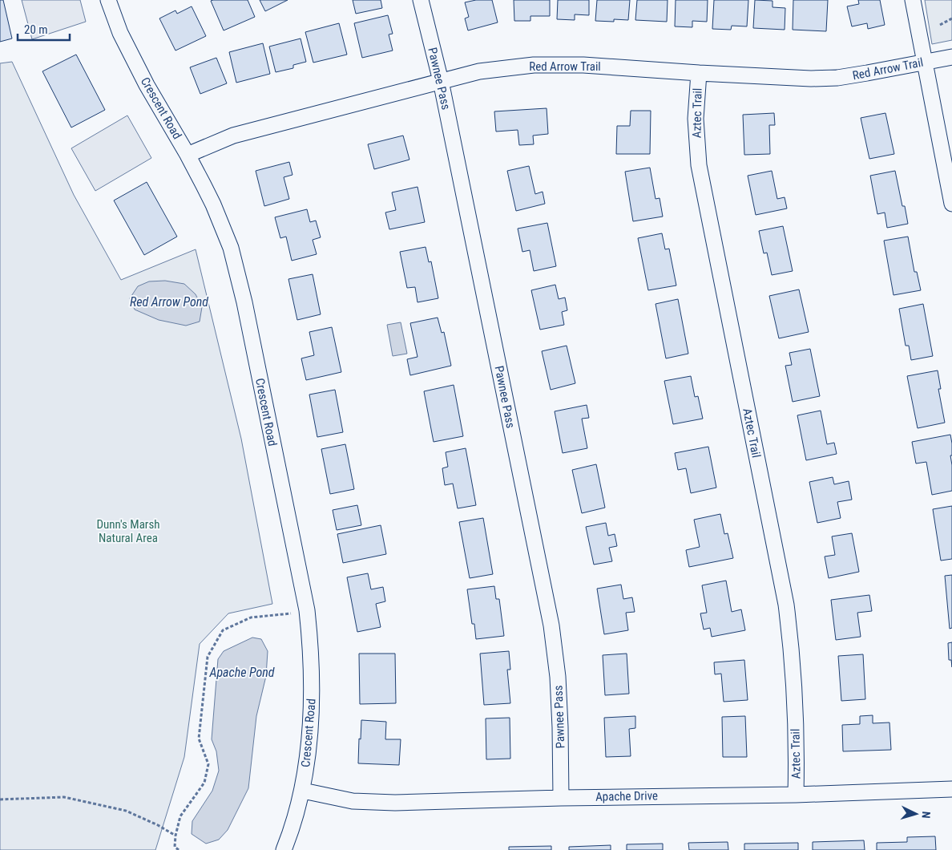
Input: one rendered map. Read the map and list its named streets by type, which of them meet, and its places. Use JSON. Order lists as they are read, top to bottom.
{
  "streets": {
    "street": [
      "Red Arrow Trail",
      "Pawnee Pass",
      "Crescent Road",
      "Aztec Trail",
      "Apache Drive"
    ]
  },
  "crossings": [
    ["Red Arrow Trail", "Pawnee Pass"],
    ["Red Arrow Trail", "Crescent Road"],
    ["Red Arrow Trail", "Aztec Trail"],
    ["Pawnee Pass", "Apache Drive"],
    ["Crescent Road", "Apache Drive"],
    ["Aztec Trail", "Apache Drive"]
  ],
  "water": ["Red Arrow Pond", "Apache Pond"],
  "parks": ["Dunn's Marsh Natural Area"],
  "scale_bar": "20 m",
  "north": "right"
}
